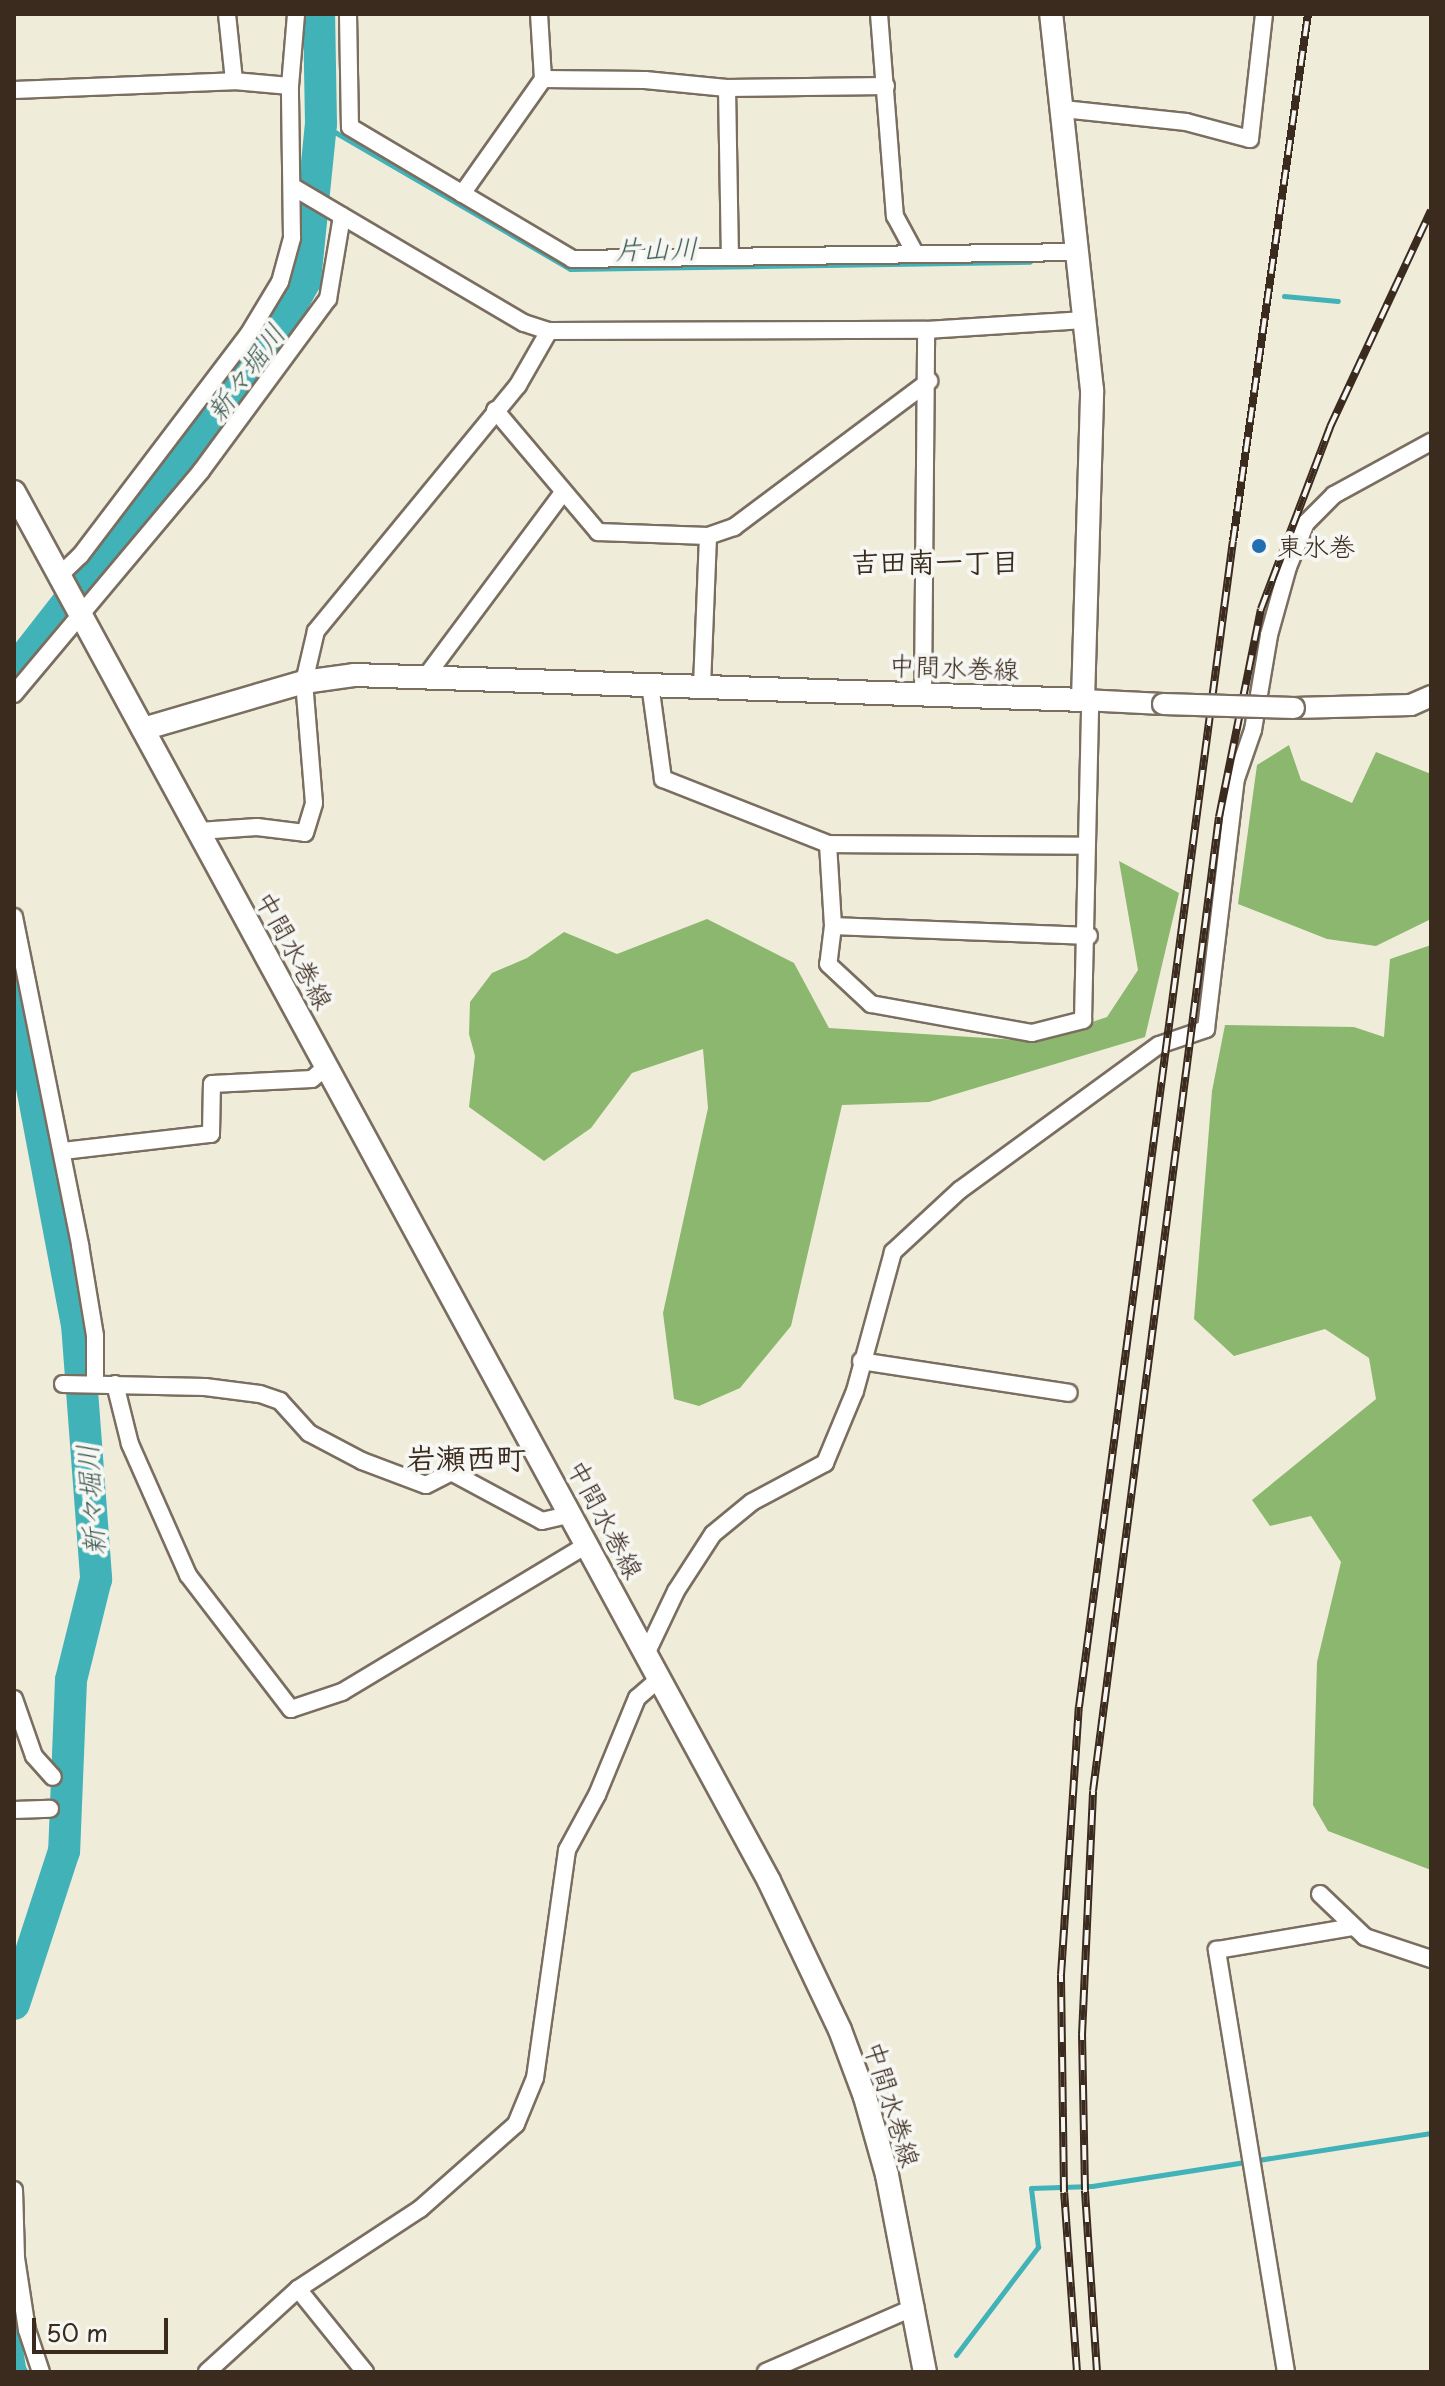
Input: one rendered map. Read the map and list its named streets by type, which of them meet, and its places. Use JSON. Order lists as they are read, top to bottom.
{
  "streets": {
    "main road": ["中間水巻線"]
  },
  "districts": ["吉田南一丁目", "岩瀬西町"],
  "water": ["片山川", "新々堀川"],
  "places": ["東水巻"],
  "scale_bar": "50 m"
}
